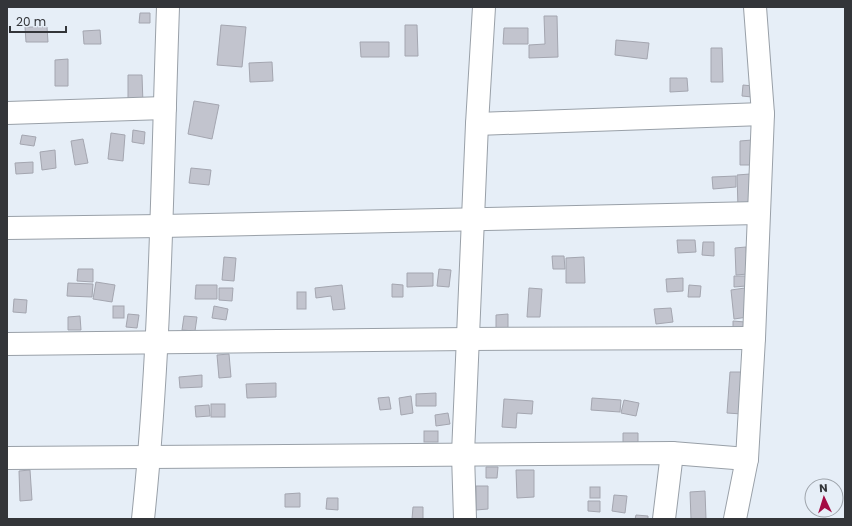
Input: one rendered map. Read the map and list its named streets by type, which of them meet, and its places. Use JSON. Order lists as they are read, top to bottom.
{
  "scale_bar": "20 m",
  "north": "top"
}
